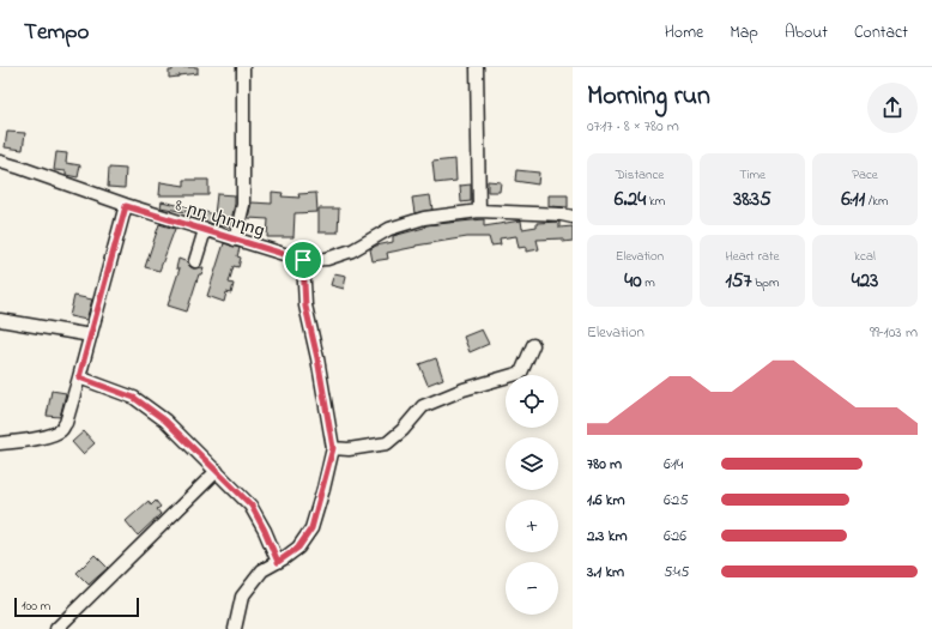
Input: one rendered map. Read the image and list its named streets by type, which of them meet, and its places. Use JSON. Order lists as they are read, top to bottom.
{
  "streets": {
    "street": ["8-րդ փողոց"]
  },
  "scale_bar": "100 m",
  "page": {
    "header": "Tempo",
    "nav": [
      "Home",
      "Map",
      "About",
      "Contact"
    ],
    "heading": ["Morning run", "07:17 · 8 × 780 m"],
    "stats": [
      ["Distance", "6.24 km"],
      ["Time", "38:35"],
      ["Pace", "6:11 /km"],
      ["Elevation", "40 m"],
      ["Heart rate", "157 bpm"],
      ["kcal", "423"]
    ],
    "chart": ["Elevation", "99–103 m"],
    "map_buttons": ["+", "−"],
    "list": [
      {
        "name": "780 m",
        "note": "6:14"
      },
      {
        "name": "1.6 km",
        "note": "6:25"
      },
      {
        "name": "2.3 km",
        "note": "6:26"
      },
      {
        "name": "3.1 km",
        "note": "5:45"
      }
    ],
    "scale": "100 m"
  }
}
